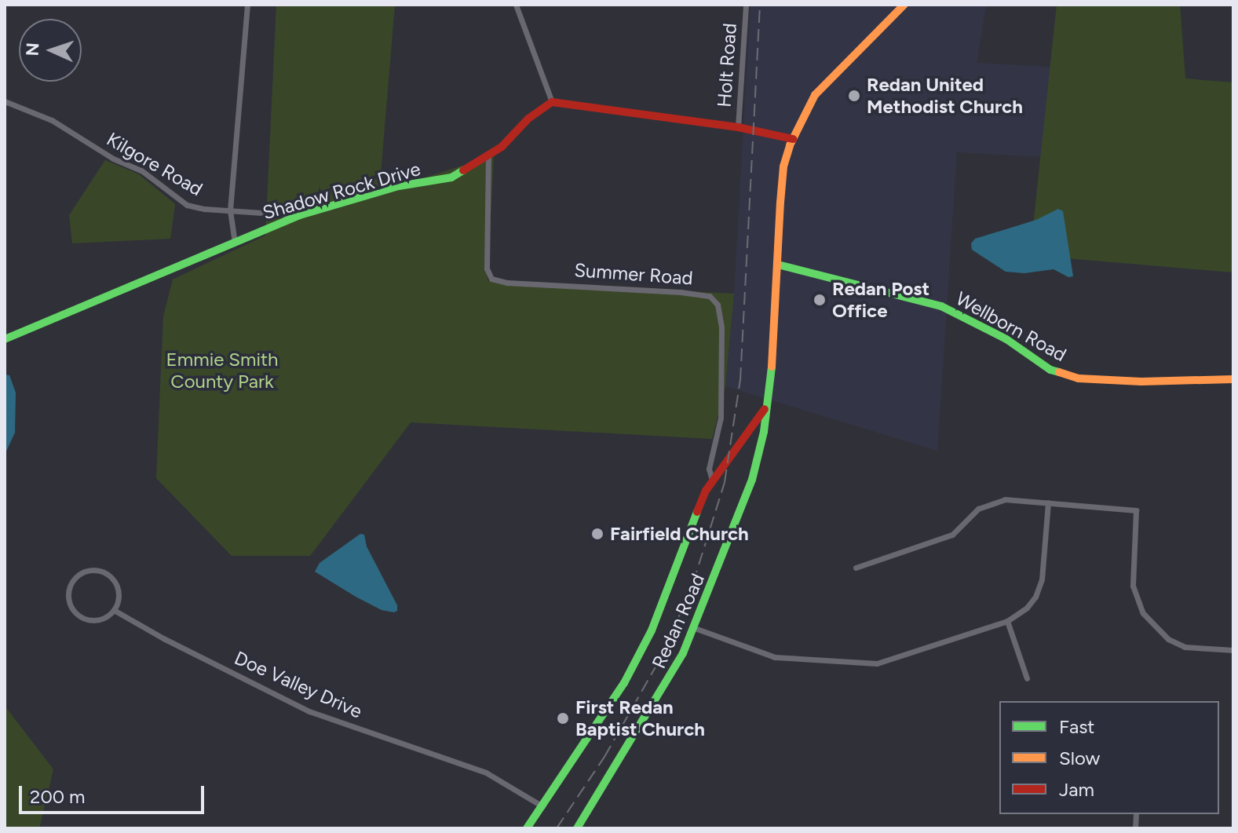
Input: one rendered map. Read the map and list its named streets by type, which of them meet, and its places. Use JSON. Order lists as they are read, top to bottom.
{
  "streets": {
    "main road": ["Shadow Rock Drive", "Wellborn Road", "Redan Road"],
    "street": [
      "Holt Road",
      "Kilgore Road",
      "Summer Road",
      "Doe Valley Drive"
    ]
  },
  "crossings": [
    ["Kilgore Road", "Shadow Rock Drive"],
    ["Shadow Rock Drive", "Summer Road"],
    ["Wellborn Road", "Redan Road"]
  ],
  "parks": ["Emmie Smith County Park"],
  "places": [
    "Redan United Methodist Church",
    "Redan Post Office",
    "Fairfield Church",
    "First Redan Baptist Church"
  ],
  "legend": ["Fast", "Slow", "Jam"],
  "scale_bar": "200 m",
  "north": "left"
}
